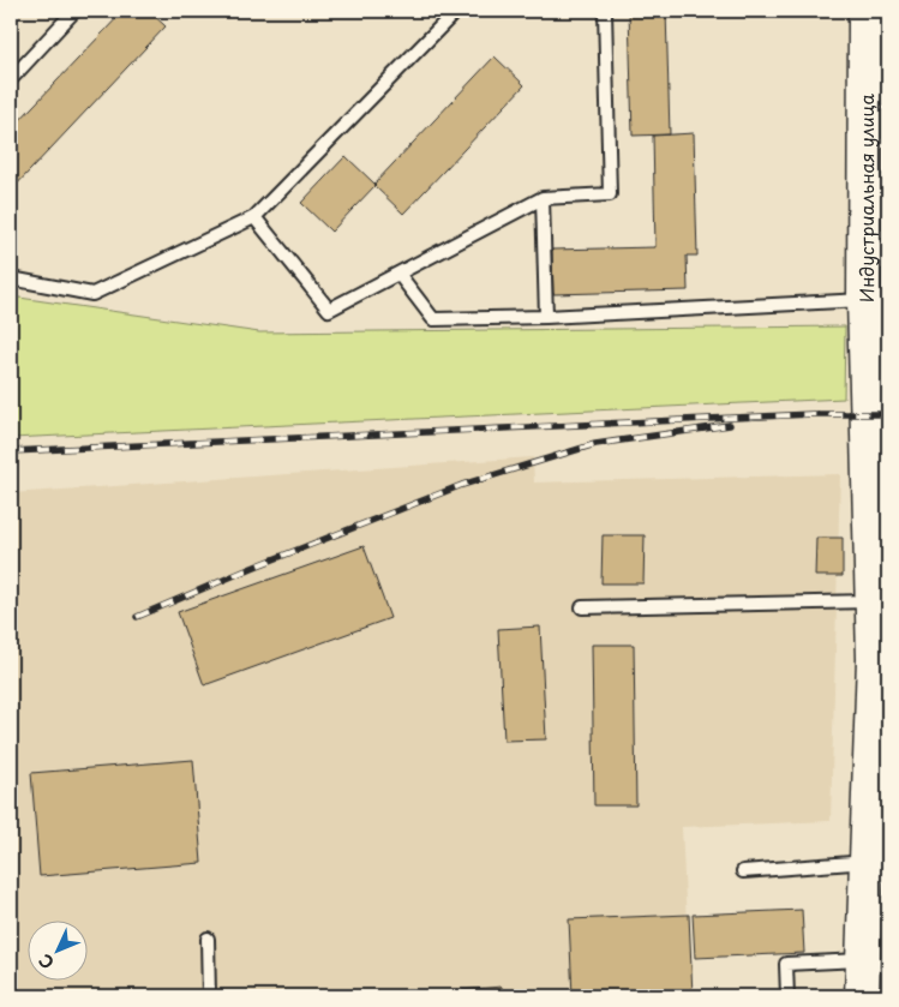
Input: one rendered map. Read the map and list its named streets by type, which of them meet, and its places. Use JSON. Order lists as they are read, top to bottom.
{
  "streets": {
    "main road": ["Индустриальная улица"]
  },
  "north": "bottom left"
}
